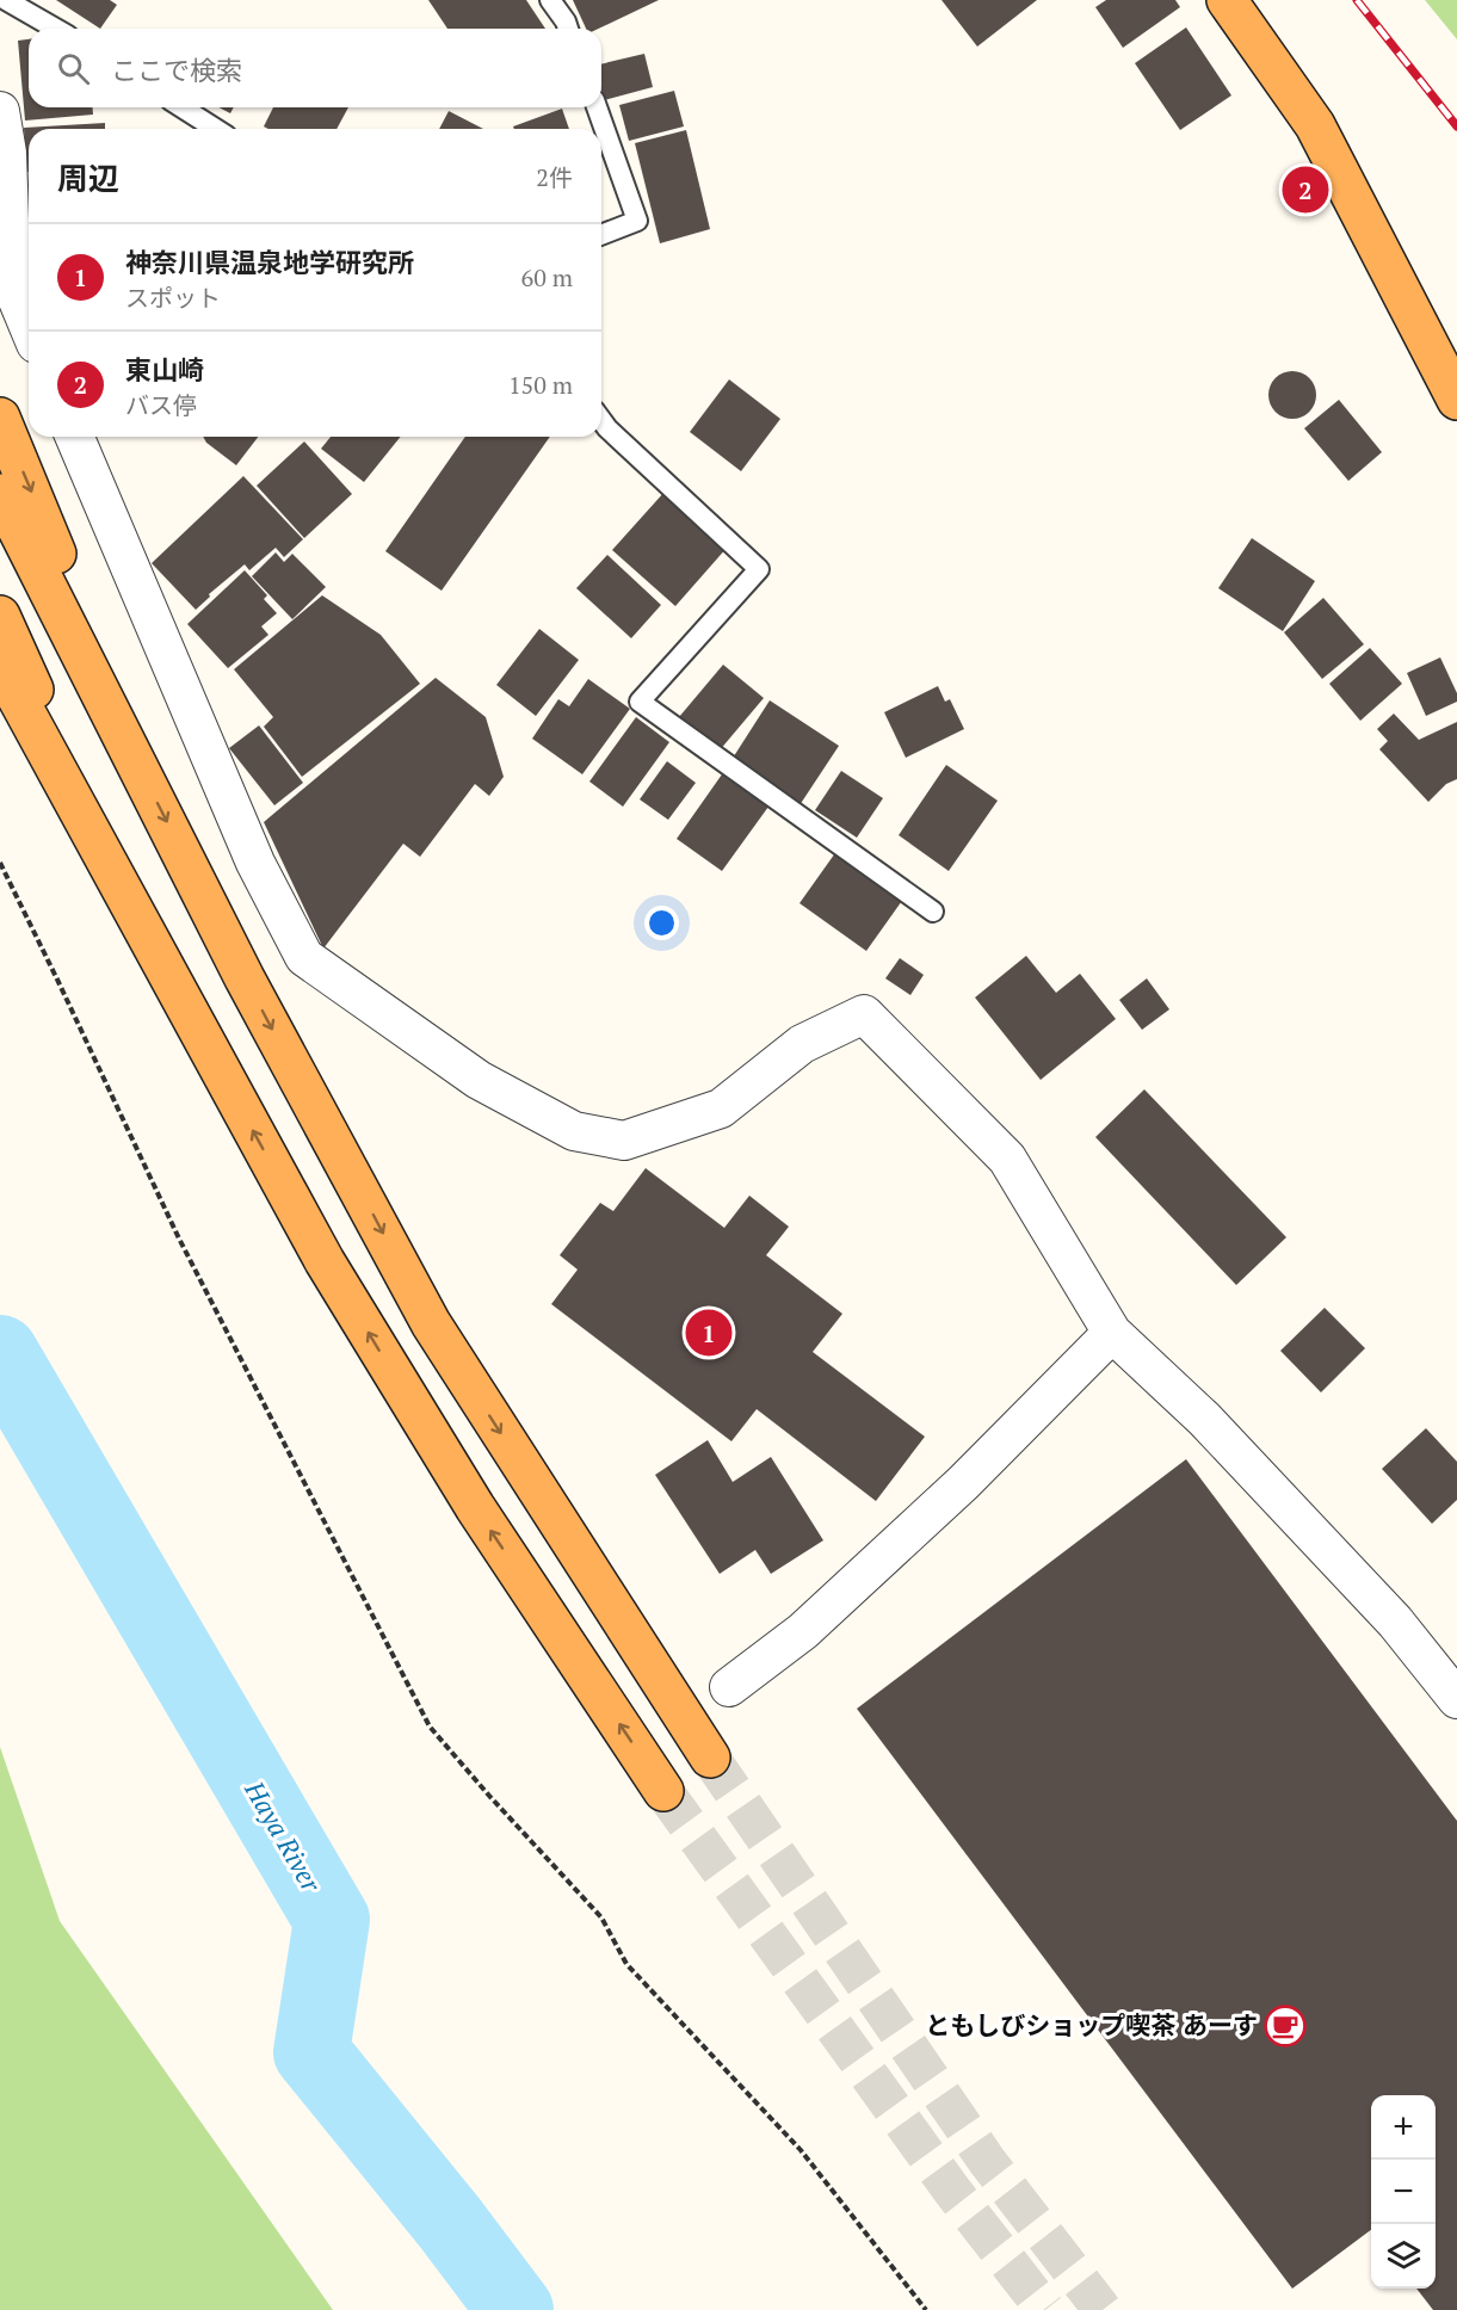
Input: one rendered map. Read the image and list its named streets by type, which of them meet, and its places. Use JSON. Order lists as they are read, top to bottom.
{
  "water": ["Haya River"],
  "places": {
    "cafe": ["ともしびショップ喫茶 あーす"]
  },
  "page": {
    "search": "ここで検索",
    "heading": ["周辺", "2件"],
    "pins": ["2", "1"],
    "list": [
      {
        "mark": "1",
        "name": "神奈川県温泉地学研究所",
        "note": "スポット",
        "value": "60 m"
      },
      {
        "mark": "2",
        "name": "東山崎",
        "note": "バス停",
        "value": "150 m"
      }
    ],
    "map_buttons": ["+", "−"]
  }
}
